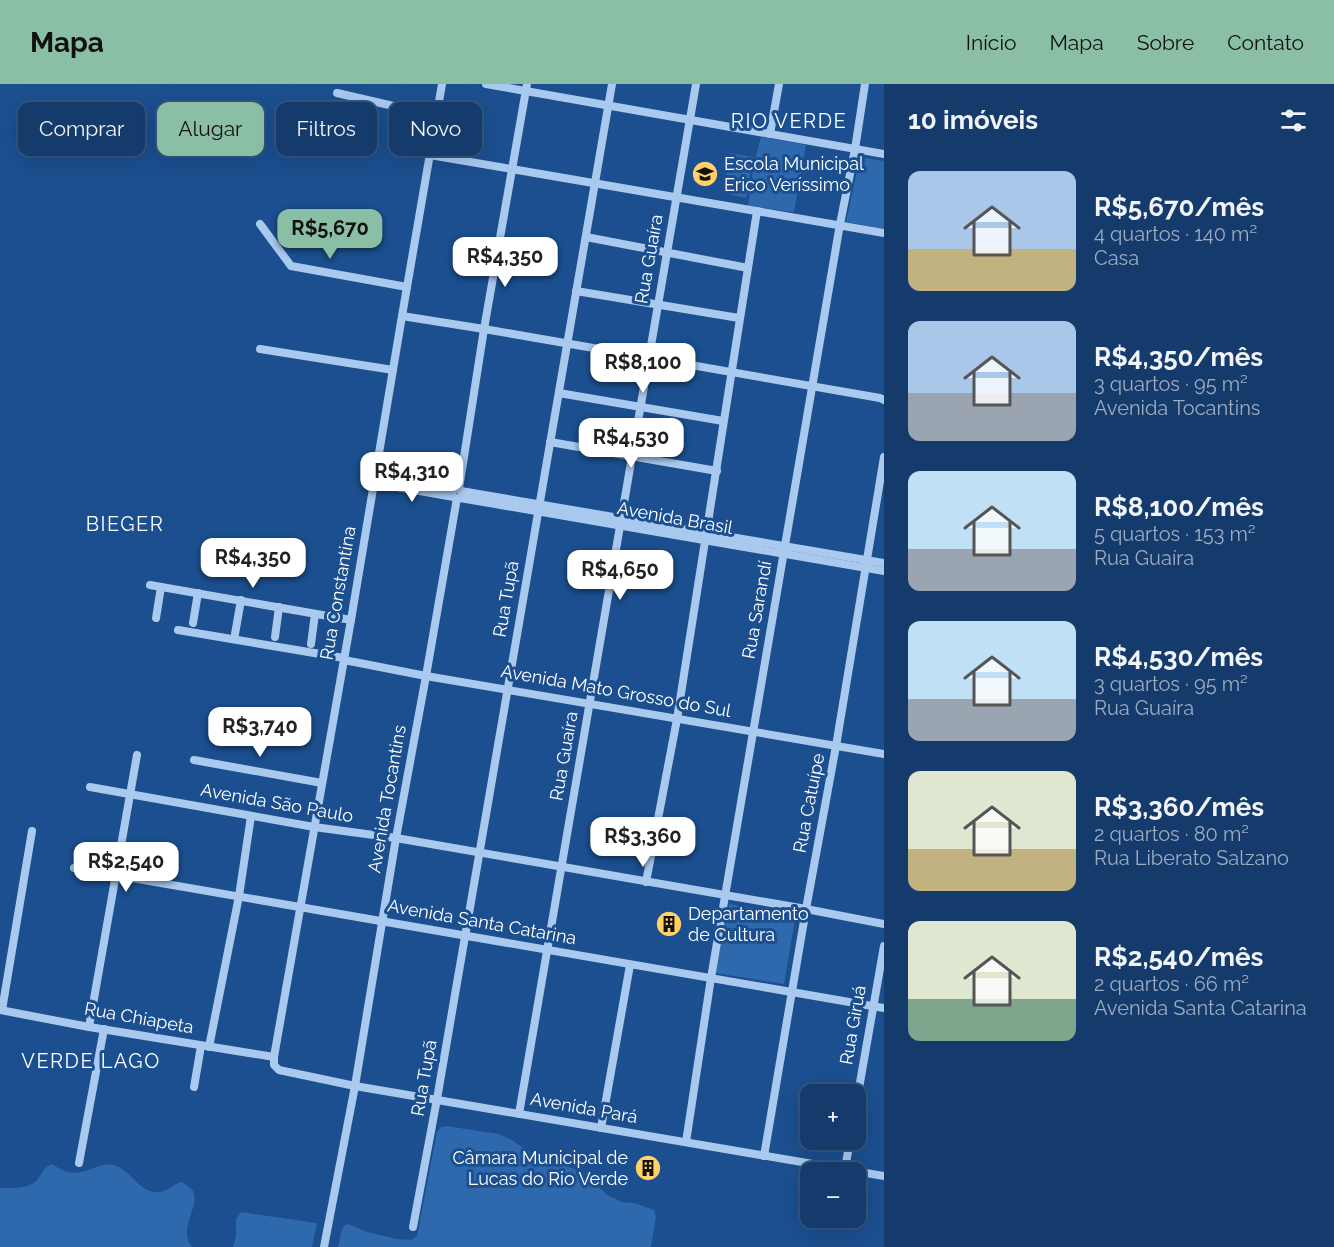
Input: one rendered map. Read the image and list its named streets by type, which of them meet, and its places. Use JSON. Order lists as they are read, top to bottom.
{
  "streets": {
    "street": [
      "Rua Guaíra",
      "Avenida Brasil",
      "Rua Constantina",
      "Rua Tupã",
      "Rua Sarandí",
      "Avenida Mato Grosso do Sul",
      "Avenida Tocantins",
      "Avenida São Paulo",
      "Rua Catuípe",
      "Avenida Santa Catarina",
      "Rua Chiapeta",
      "Rua Giruá",
      "Avenida Pará"
    ]
  },
  "crossings": [
    ["Rua Guaíra", "Avenida Brasil"],
    ["Rua Guaíra", "Avenida Mato Grosso do Sul"],
    ["Rua Guaíra", "Avenida São Paulo"],
    ["Rua Guaíra", "Avenida Santa Catarina"],
    ["Rua Guaíra", "Avenida Pará"],
    ["Avenida Brasil", "Rua Constantina"],
    ["Avenida Brasil", "Rua Tupã"],
    ["Avenida Brasil", "Rua Sarandí"],
    ["Avenida Brasil", "Avenida Tocantins"],
    ["Avenida Brasil", "Rua Catuípe"],
    ["Rua Constantina", "Avenida Mato Grosso do Sul"],
    ["Rua Constantina", "Avenida São Paulo"],
    ["Rua Constantina", "Avenida Santa Catarina"],
    ["Rua Constantina", "Rua Chiapeta"],
    ["Rua Constantina", "Avenida Pará"],
    ["Rua Tupã", "Avenida Mato Grosso do Sul"],
    ["Rua Tupã", "Avenida São Paulo"],
    ["Rua Tupã", "Avenida Santa Catarina"],
    ["Rua Tupã", "Avenida Pará"],
    ["Rua Sarandí", "Avenida Mato Grosso do Sul"],
    ["Rua Sarandí", "Avenida São Paulo"],
    ["Rua Sarandí", "Avenida Santa Catarina"],
    ["Rua Sarandí", "Avenida Pará"],
    ["Avenida Mato Grosso do Sul", "Avenida Tocantins"],
    ["Avenida Mato Grosso do Sul", "Rua Catuípe"],
    ["Avenida Tocantins", "Avenida São Paulo"],
    ["Avenida Tocantins", "Avenida Santa Catarina"],
    ["Avenida Tocantins", "Avenida Pará"],
    ["Avenida São Paulo", "Rua Catuípe"],
    ["Rua Catuípe", "Avenida Santa Catarina"],
    ["Rua Catuípe", "Avenida Pará"],
    ["Avenida Santa Catarina", "Rua Giruá"],
    ["Rua Chiapeta", "Avenida Pará"]
  ],
  "districts": ["RIO VERDE", "BIEGER", "VERDE LAGO"],
  "places": {
    "school or university": ["Escola Municipal Erico Veríssimo"],
    "building": ["Departamento de Cultura", "Câmara Municipal de Lucas do Rio Verde"]
  },
  "page": {
    "header": "Mapa",
    "nav": [
      "Início",
      "Mapa",
      "Sobre",
      "Contato"
    ],
    "heading": "10 imóveis",
    "chip": [
      "Comprar",
      "Alugar",
      "Filtros",
      "Novo"
    ],
    "list": [
      {
        "name": "R$5,670/mês",
        "note": "4 quartos · 140 m² · Casa"
      },
      {
        "name": "R$4,350/mês",
        "note": "3 quartos · 95 m² · Avenida Tocantins"
      },
      {
        "name": "R$8,100/mês",
        "note": "5 quartos · 153 m² · Rua Guaíra"
      },
      {
        "name": "R$4,530/mês",
        "note": "3 quartos · 95 m² · Rua Guaíra"
      },
      {
        "name": "R$3,360/mês",
        "note": "2 quartos · 80 m² · Rua Liberato Salzano"
      },
      {
        "name": "R$2,540/mês",
        "note": "2 quartos · 66 m² · Avenida Santa Catarina"
      }
    ],
    "price": [
      "R$5,670",
      "R$4,350",
      "R$8,100",
      "R$4,530",
      "R$4,310",
      "R$4,350",
      "R$4,650",
      "R$3,740",
      "R$3,360",
      "R$2,540"
    ],
    "map_buttons": ["+", "−"]
  }
}
